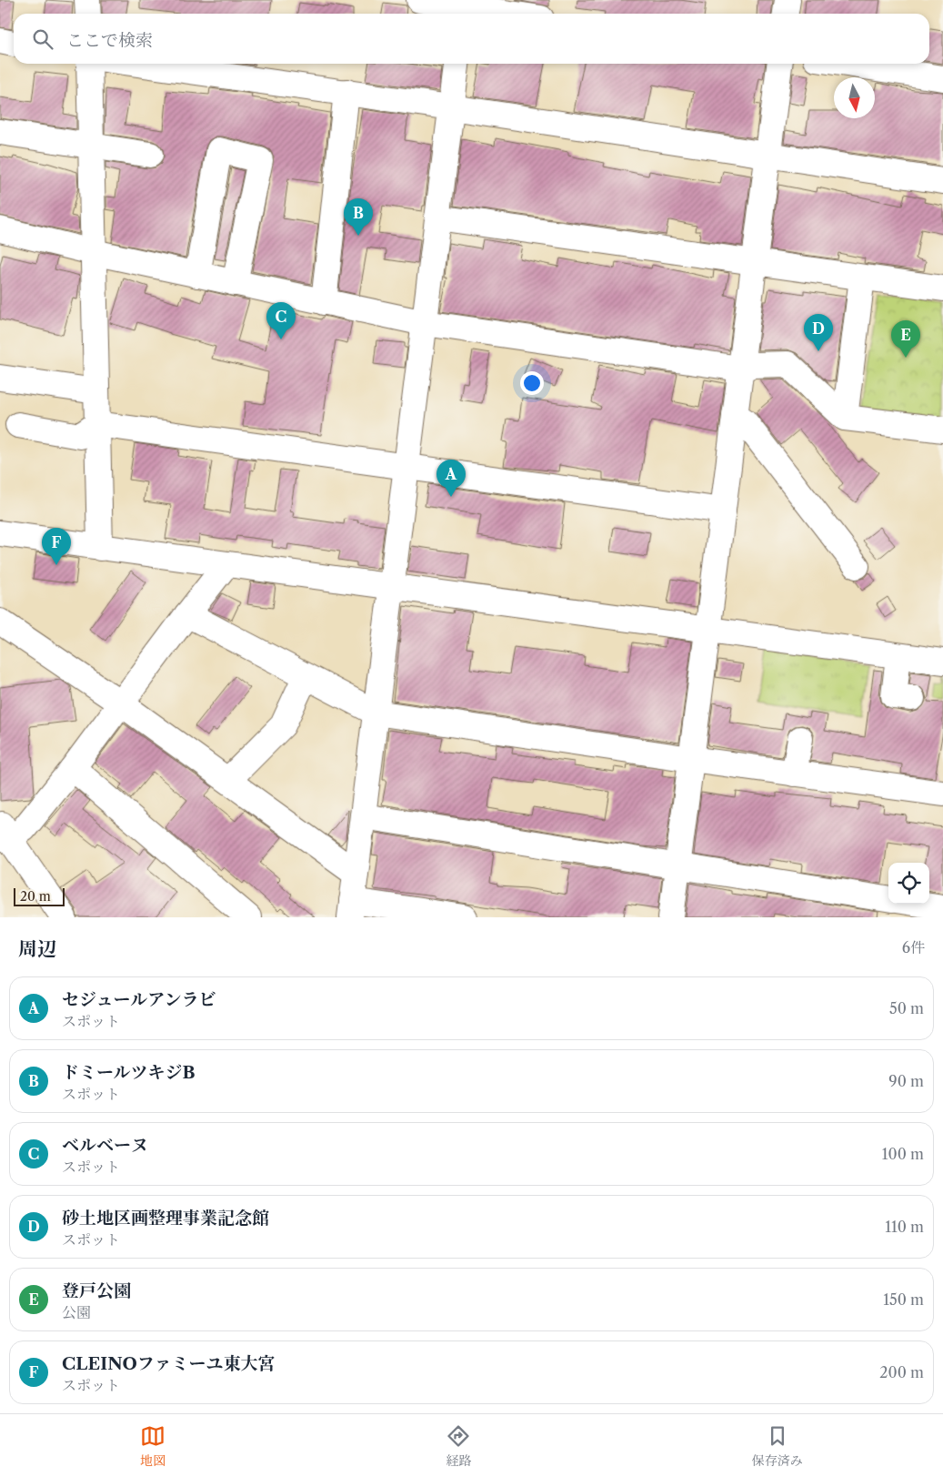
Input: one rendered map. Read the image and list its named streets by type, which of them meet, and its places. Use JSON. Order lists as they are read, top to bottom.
{
  "scale_bar": "20 m",
  "north": "bottom",
  "page": {
    "search": "ここで検索",
    "pins": [
      "B",
      "C",
      "D",
      "E",
      "A",
      "F"
    ],
    "scale": "20 m",
    "heading": ["周辺", "6件"],
    "list": [
      {
        "mark": "A",
        "name": "セジュールアンラビ",
        "note": "スポット",
        "value": "50 m"
      },
      {
        "mark": "B",
        "name": "ドミールツキジB",
        "note": "スポット",
        "value": "90 m"
      },
      {
        "mark": "C",
        "name": "ベルベーヌ",
        "note": "スポット",
        "value": "100 m"
      },
      {
        "mark": "D",
        "name": "砂土地区画整理事業記念館",
        "note": "スポット",
        "value": "110 m"
      },
      {
        "mark": "E",
        "name": "登戸公園",
        "note": "公園",
        "value": "150 m"
      },
      {
        "mark": "F",
        "name": "CLEINOファミーユ東大宮",
        "note": "スポット",
        "value": "200 m"
      }
    ],
    "nav": ["地図", "経路", "保存済み"]
  }
}
